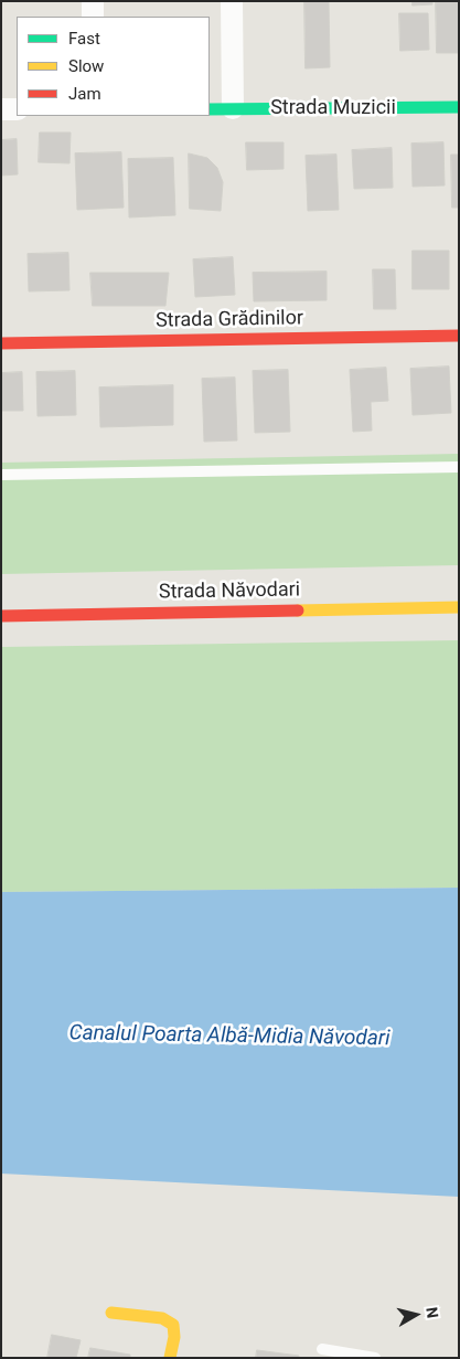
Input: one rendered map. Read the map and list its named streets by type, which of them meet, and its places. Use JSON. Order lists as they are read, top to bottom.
{
  "streets": {
    "street": ["Strada Muzicii", "Strada Grădinilor", "Strada Năvodari"]
  },
  "water": ["Canalul Poarta Albă-Midia Năvodari"],
  "legend": ["Fast", "Slow", "Jam"],
  "north": "right"
}
